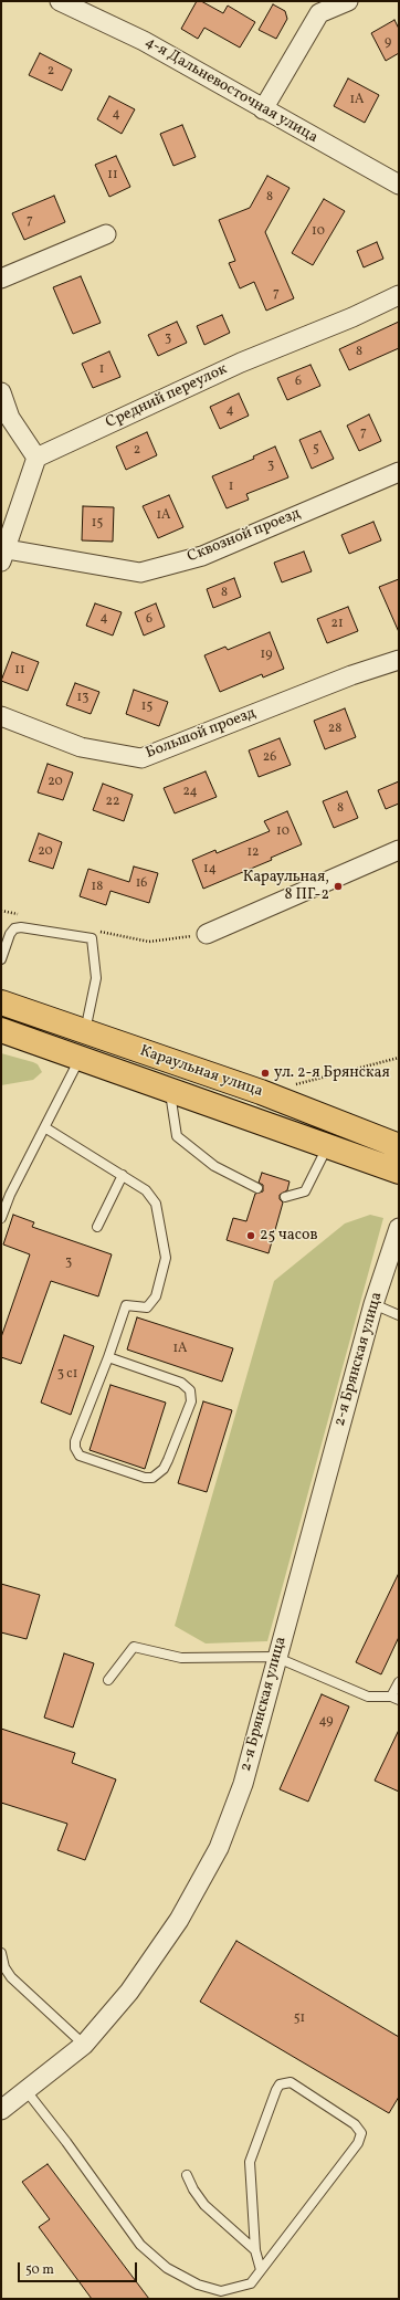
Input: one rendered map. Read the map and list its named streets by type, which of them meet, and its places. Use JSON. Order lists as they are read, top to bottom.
{
  "streets": {
    "main road": ["Караульная улица"],
    "street": [
      "4-я Дальневосточная улица",
      "Средний переулок",
      "Сквозной проезд",
      "Большой проезд",
      "2-я Брянская улица"
    ]
  },
  "places": ["Караульная, 8 ПГ-2", "ул. 2-я Брянская", "25 часов"],
  "house_numbers": [
    "9",
    "2",
    "1А",
    "4",
    "11",
    "8",
    "7",
    "10",
    "7",
    "3",
    "8",
    "1",
    "6",
    "4",
    "7",
    "5",
    "2",
    "3",
    "1",
    "1А",
    "15",
    "8",
    "4",
    "6",
    "21",
    "19",
    "11",
    "13",
    "15",
    "28",
    "26",
    "20",
    "24",
    "22",
    "8",
    "10",
    "20",
    "12",
    "14",
    "16",
    "18",
    "3",
    "1А",
    "3 с1",
    "49",
    "51"
  ],
  "scale_bar": "50 m"
}
